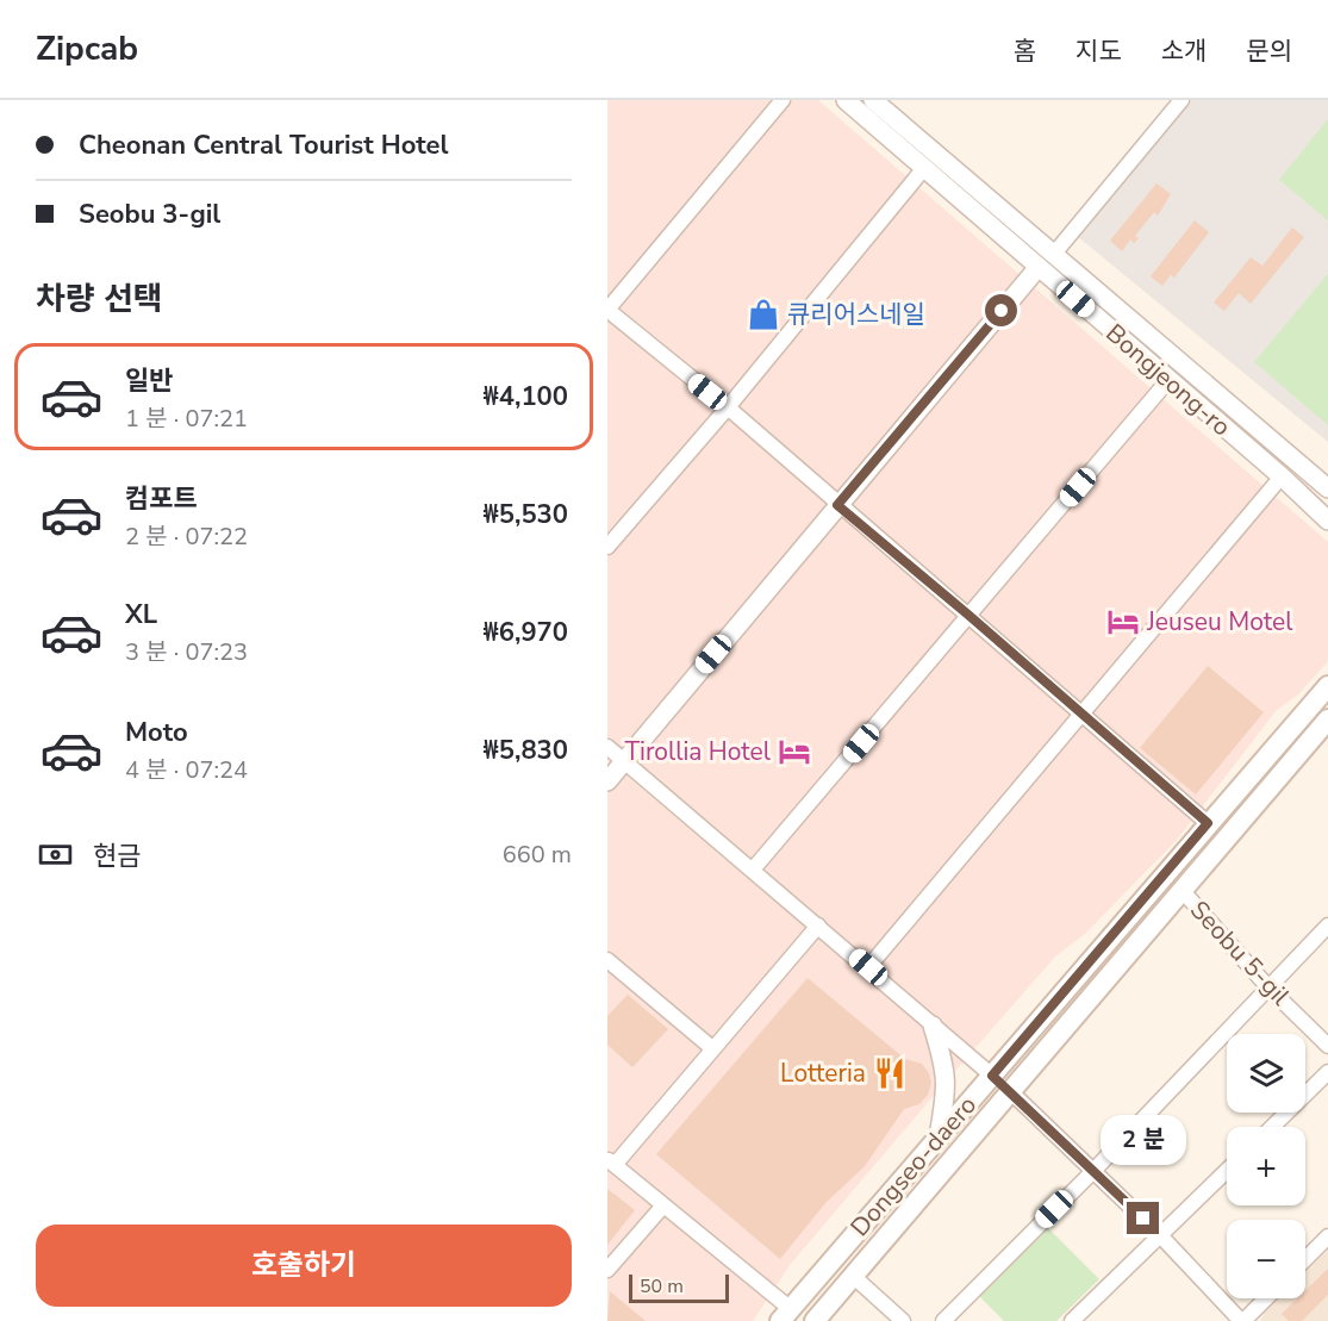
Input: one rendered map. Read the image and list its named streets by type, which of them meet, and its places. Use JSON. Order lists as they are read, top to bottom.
{
  "streets": {
    "main road": ["Dongseo-daero"],
    "street": ["Bongjeong-ro", "Seobu 5-gil"]
  },
  "crossings": [
    ["Seobu 5-gil", "Dongseo-daero"]
  ],
  "places": {
    "shop": ["큐리어스네일"],
    "hotel": ["Jeuseu Motel", "Tirollia Hotel"],
    "restaurant": ["Lotteria"]
  },
  "scale_bar": "50 m",
  "page": {
    "header": "Zipcab",
    "nav": [
      "홈",
      "지도",
      "소개",
      "문의"
    ],
    "banner": ["Cheonan Central Tourist Hotel", "Seobu 3-gil"],
    "heading": "차량 선택",
    "list": [
      {
        "name": "일반",
        "note": "1 분 · 07:21",
        "value": "₩4,100"
      },
      {
        "name": "컴포트",
        "note": "2 분 · 07:22",
        "value": "₩5,530"
      },
      {
        "name": "XL",
        "note": "3 분 · 07:23",
        "value": "₩6,970"
      },
      {
        "name": "Moto",
        "note": "4 분 · 07:24",
        "value": "₩5,830"
      }
    ],
    "pay": ["현금", "660 m"],
    "map_buttons": ["+", "−"],
    "bubble": "2 분",
    "buttons": "호출하기",
    "scale": "50 m"
  }
}
